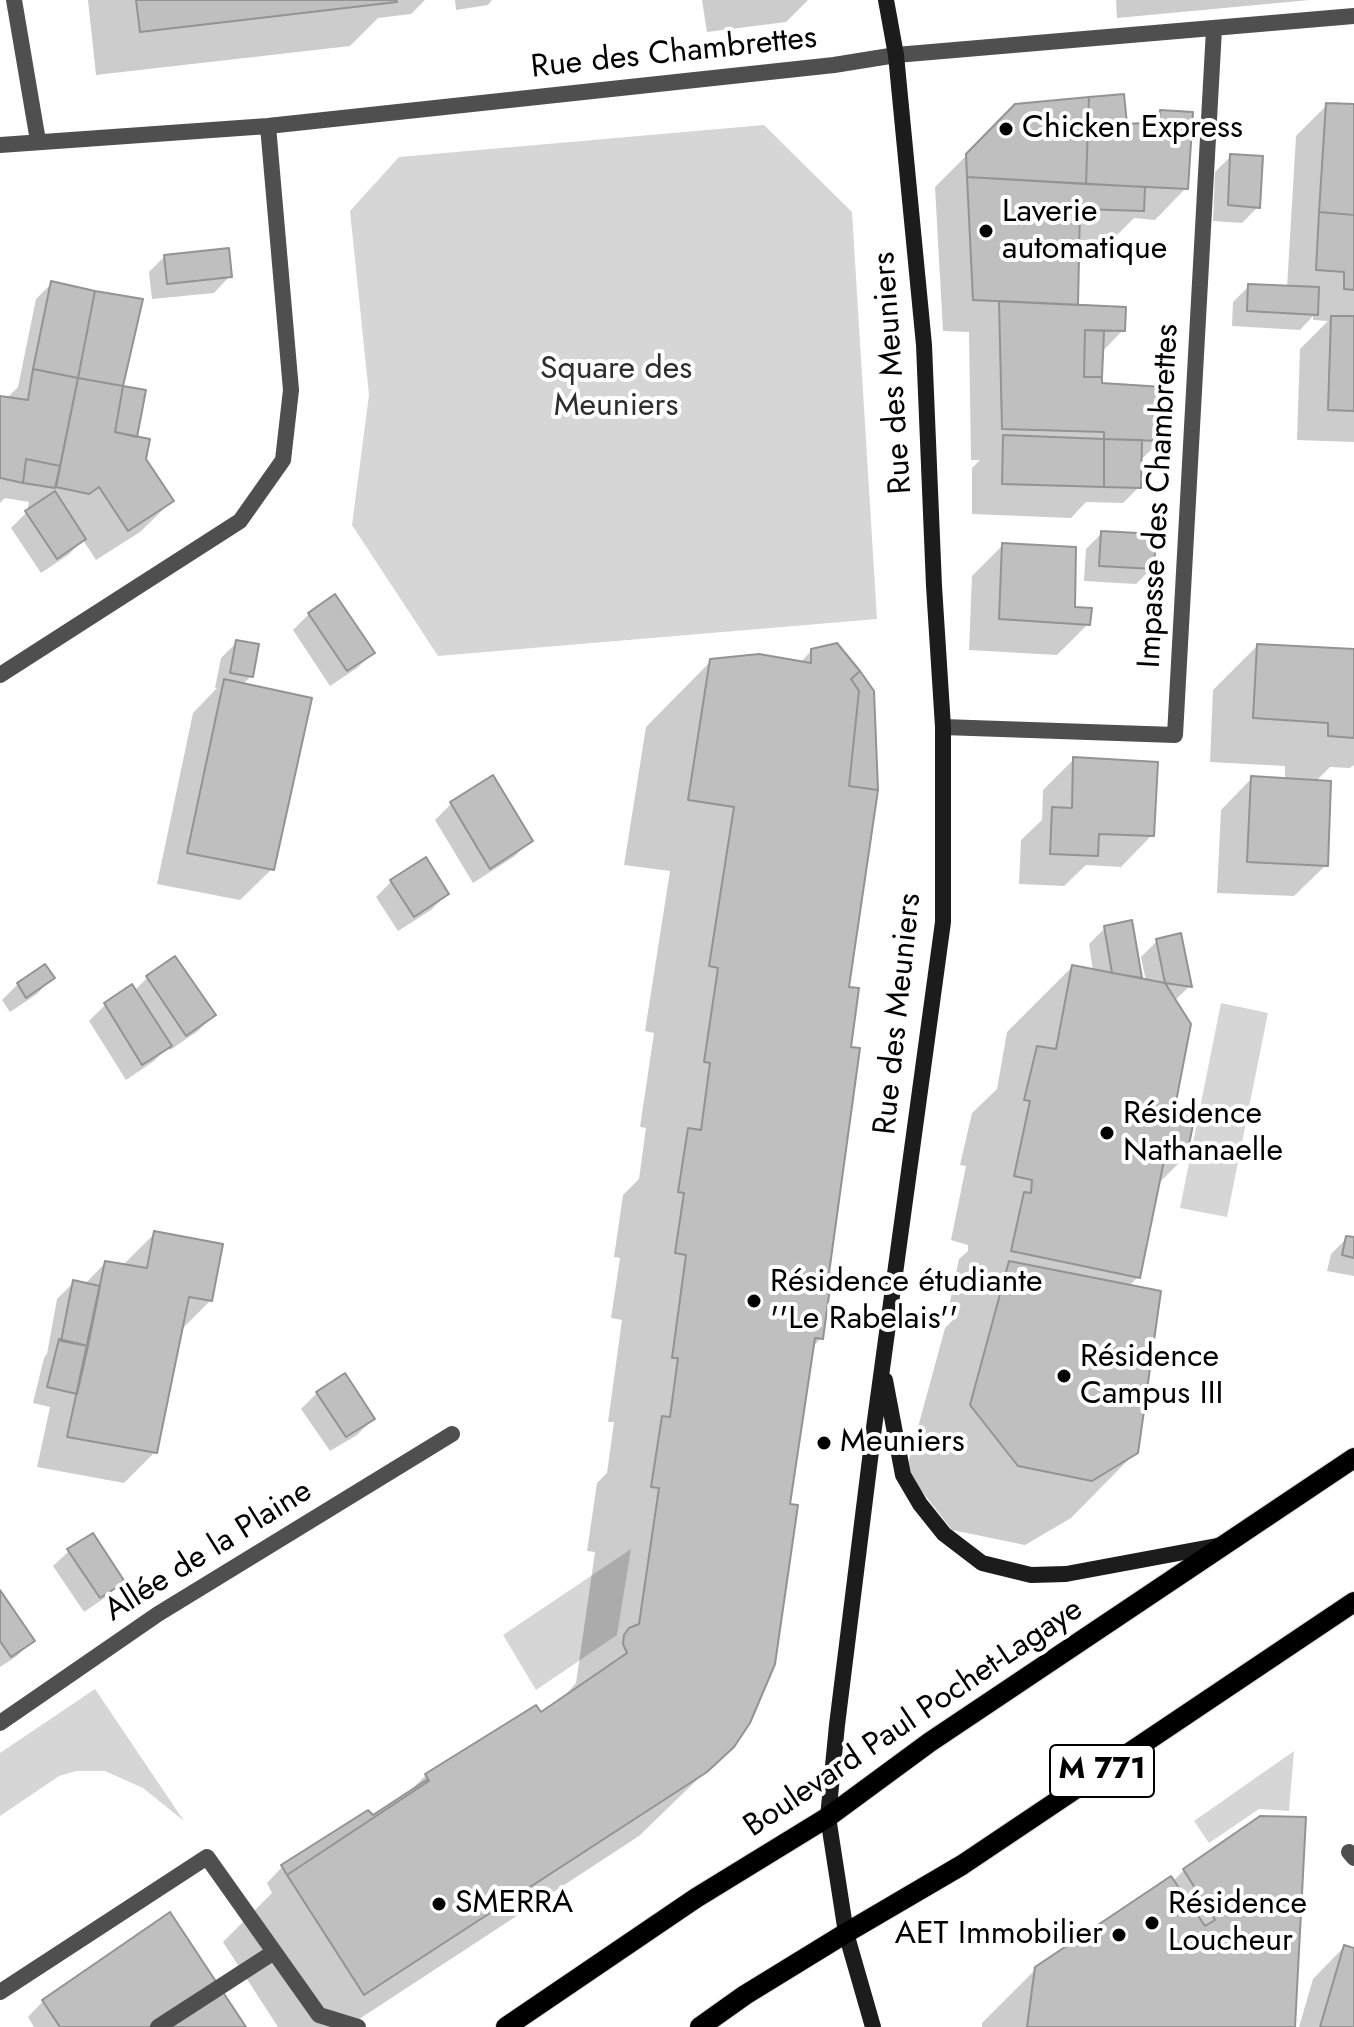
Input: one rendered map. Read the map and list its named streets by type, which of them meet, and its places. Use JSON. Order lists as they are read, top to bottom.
{
  "streets": {
    "main road": ["Rue des Meuniers", "Boulevard Paul Pochet-Lagaye", "M 771"],
    "street": ["Rue des Chambrettes", "Impasse des Chambrettes", "Allée de la Plaine"]
  },
  "crossings": [
    ["Rue des Chambrettes", "Rue des Meuniers"],
    ["Rue des Chambrettes", "Impasse des Chambrettes"],
    ["Rue des Meuniers", "Impasse des Chambrettes"],
    ["Rue des Meuniers", "Boulevard Paul Pochet-Lagaye"],
    ["Rue des Meuniers", "M 771"]
  ],
  "parks": ["Square des Meuniers"],
  "places": [
    "Chicken Express",
    "Laverie automatique",
    "Résidence Nathanaelle",
    "Résidence étudiante ''Le Rabelais''",
    "Résidence Campus III",
    "Meuniers",
    "SMERRA",
    "Résidence Loucheur",
    "AET Immobilier"
  ]
}
